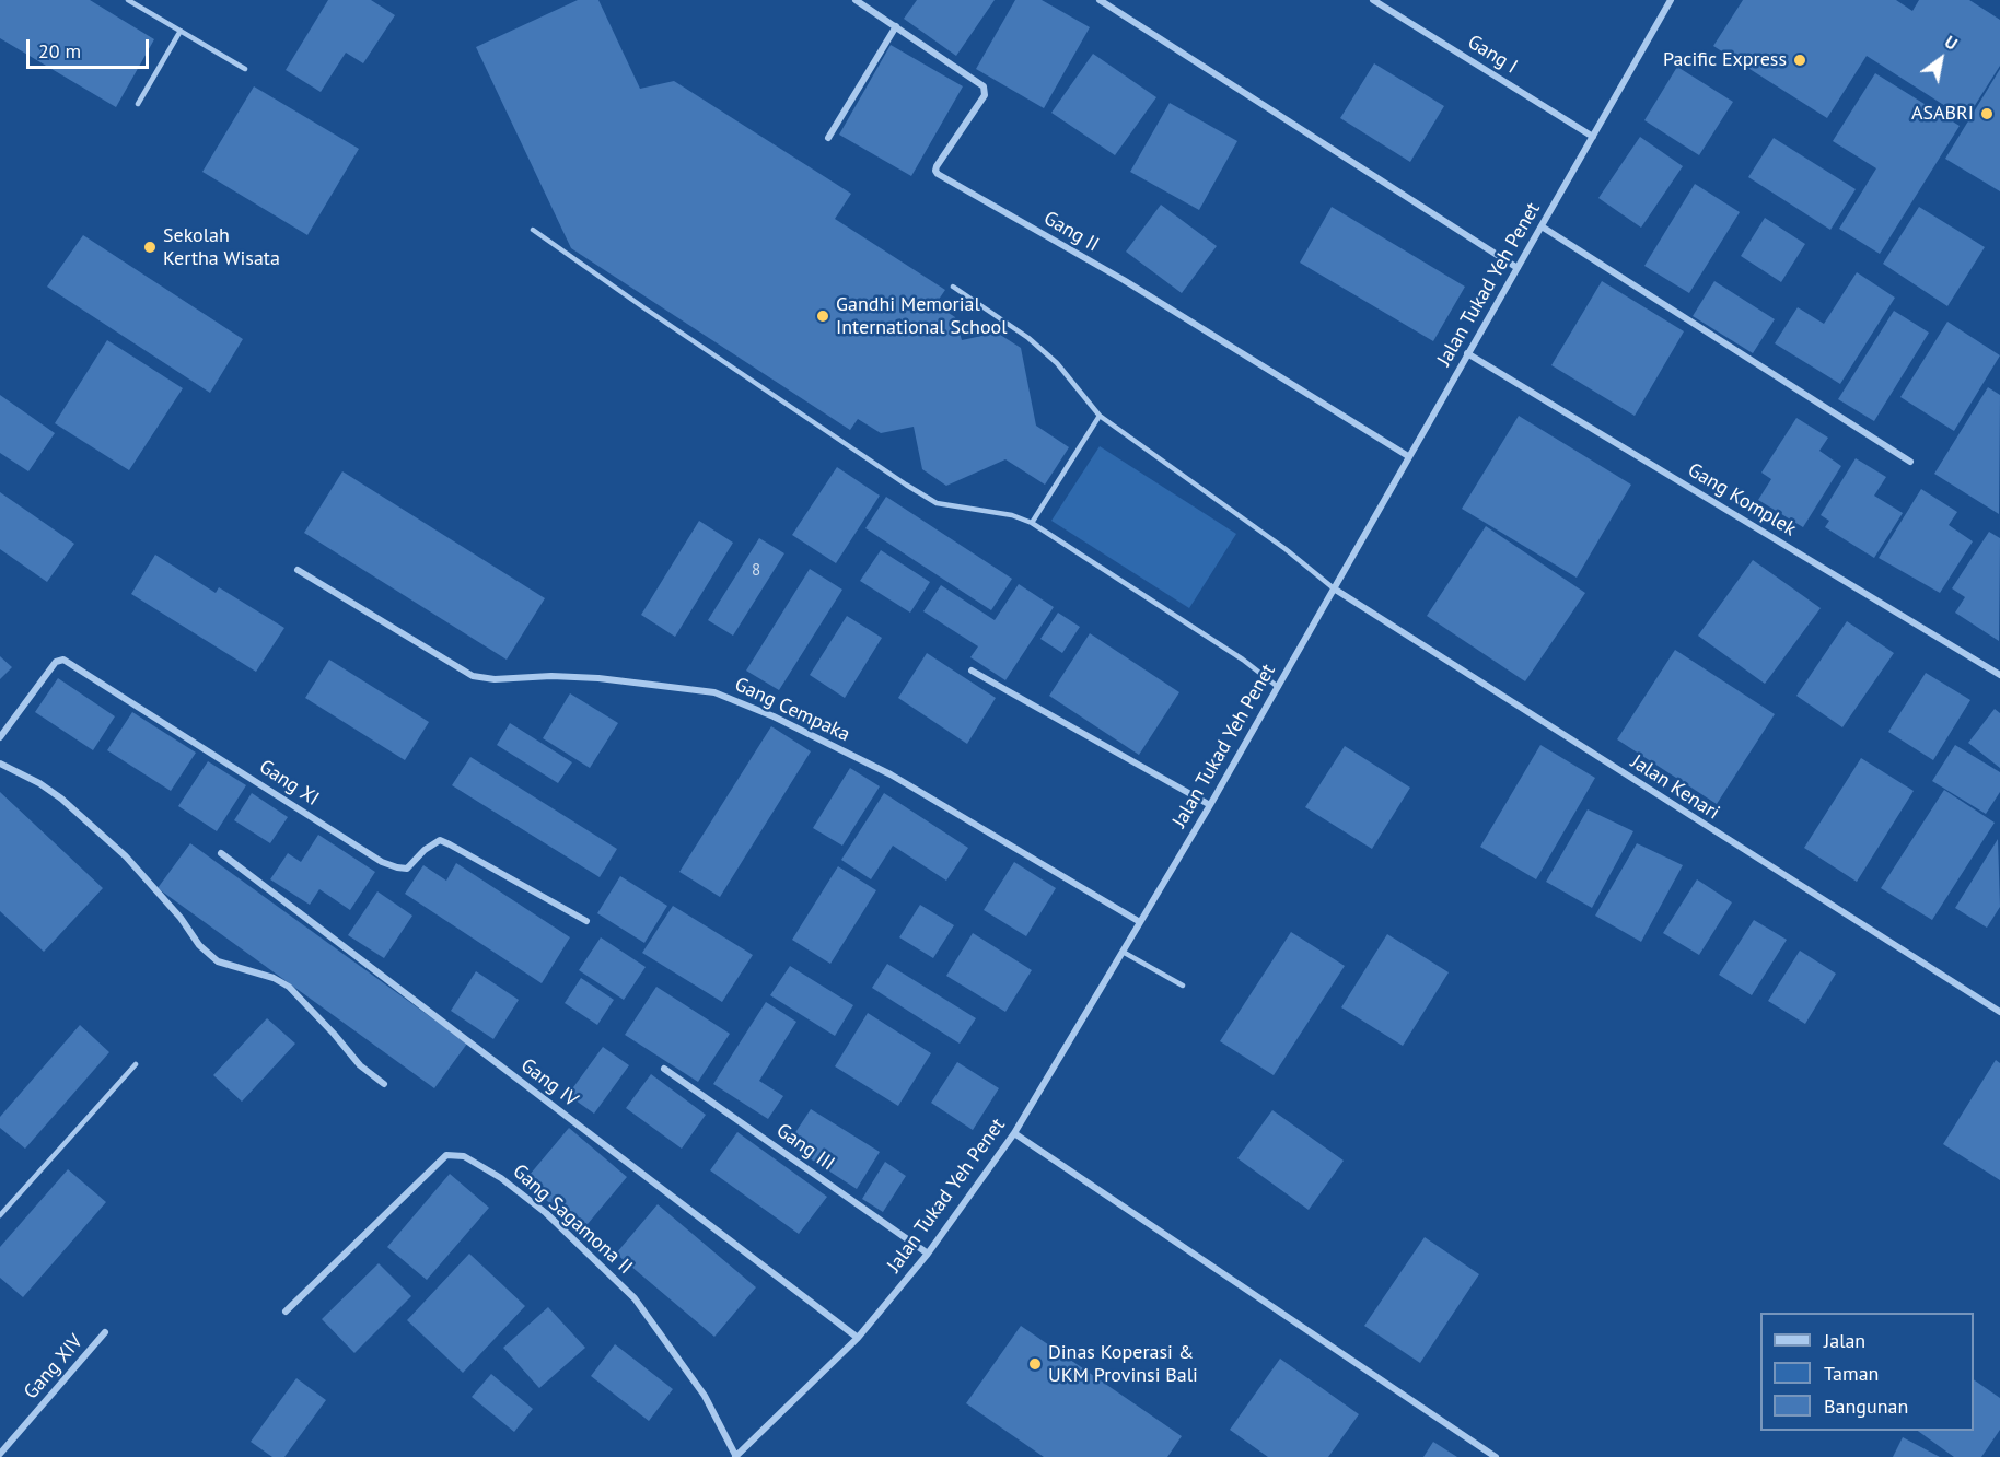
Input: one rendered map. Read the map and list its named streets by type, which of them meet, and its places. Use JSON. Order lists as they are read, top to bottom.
{
  "streets": {
    "street": [
      "Gang I",
      "Gang II",
      "Jalan Tukad Yeh Penet",
      "Gang Komplek",
      "Gang Cempaka",
      "Gang XI",
      "Jalan Kenari",
      "Gang IV",
      "Gang III",
      "Gang Sagamona II",
      "Gang XIV"
    ]
  },
  "crossings": [
    ["Gang I", "Jalan Tukad Yeh Penet"],
    ["Gang II", "Jalan Tukad Yeh Penet"],
    ["Jalan Tukad Yeh Penet", "Gang Komplek"],
    ["Jalan Tukad Yeh Penet", "Gang Cempaka"],
    ["Jalan Tukad Yeh Penet", "Jalan Kenari"],
    ["Jalan Tukad Yeh Penet", "Gang IV"],
    ["Jalan Tukad Yeh Penet", "Gang III"],
    ["Jalan Tukad Yeh Penet", "Gang Sagamona II"]
  ],
  "places": [
    "Pacific Express",
    "ASABRI",
    "Sekolah Kertha Wisata",
    "Gandhi Memorial International School",
    "Dinas Koperasi & UKM Provinsi Bali"
  ],
  "house_numbers": ["8"],
  "legend": ["Jalan", "Taman", "Bangunan"],
  "scale_bar": "20 m",
  "north": "top right"
}
